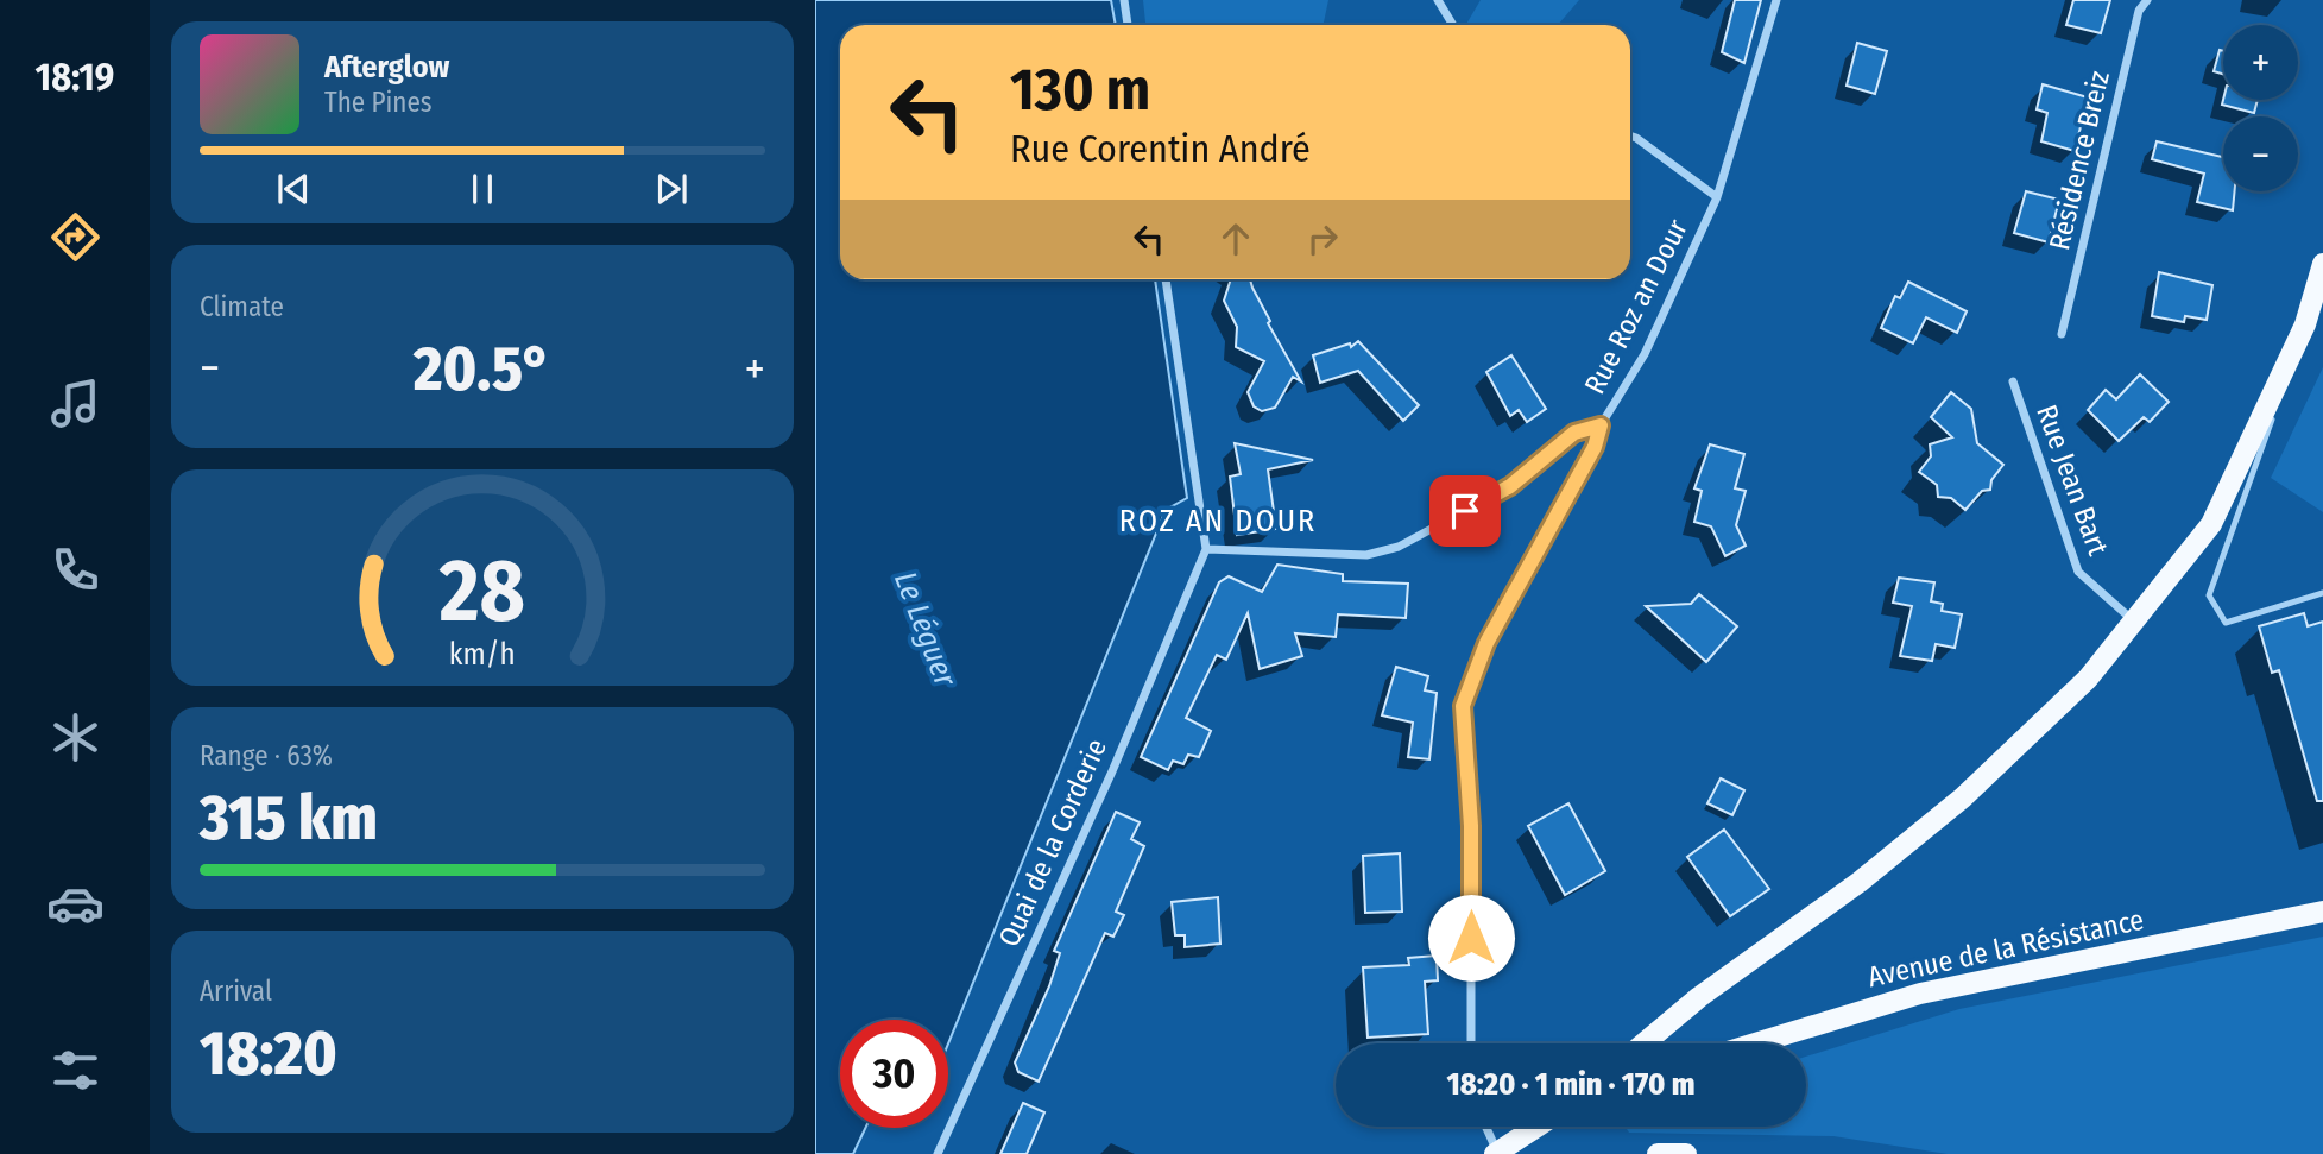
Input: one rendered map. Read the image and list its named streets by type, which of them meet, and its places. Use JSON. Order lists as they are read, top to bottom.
{
  "streets": {
    "main road": ["Avenue de la Résistance"],
    "street": [
      "Résidence Breiz",
      "Rue Roz an Dour",
      "Rue Jean Bart",
      "Quai de la Corderie"
    ]
  },
  "districts": ["ROZ AN DOUR"],
  "water": ["Le Léguer"],
  "page": {
    "tabs": "18:19",
    "map_buttons": ["+", "−"],
    "turn": ["130 m", "Rue Corentin André"],
    "song": ["Afterglow", "The Pines"],
    "tile": [
      "Climate",
      ["Range · 63%", "315 km"],
      ["Arrival", "18:20"]
    ],
    "heat": ["−", "20.5°", "+"],
    "limit": "30",
    "trip": "18:20 · 1 min · 170 m",
    "gauge": ["28", "km/h"]
  }
}
